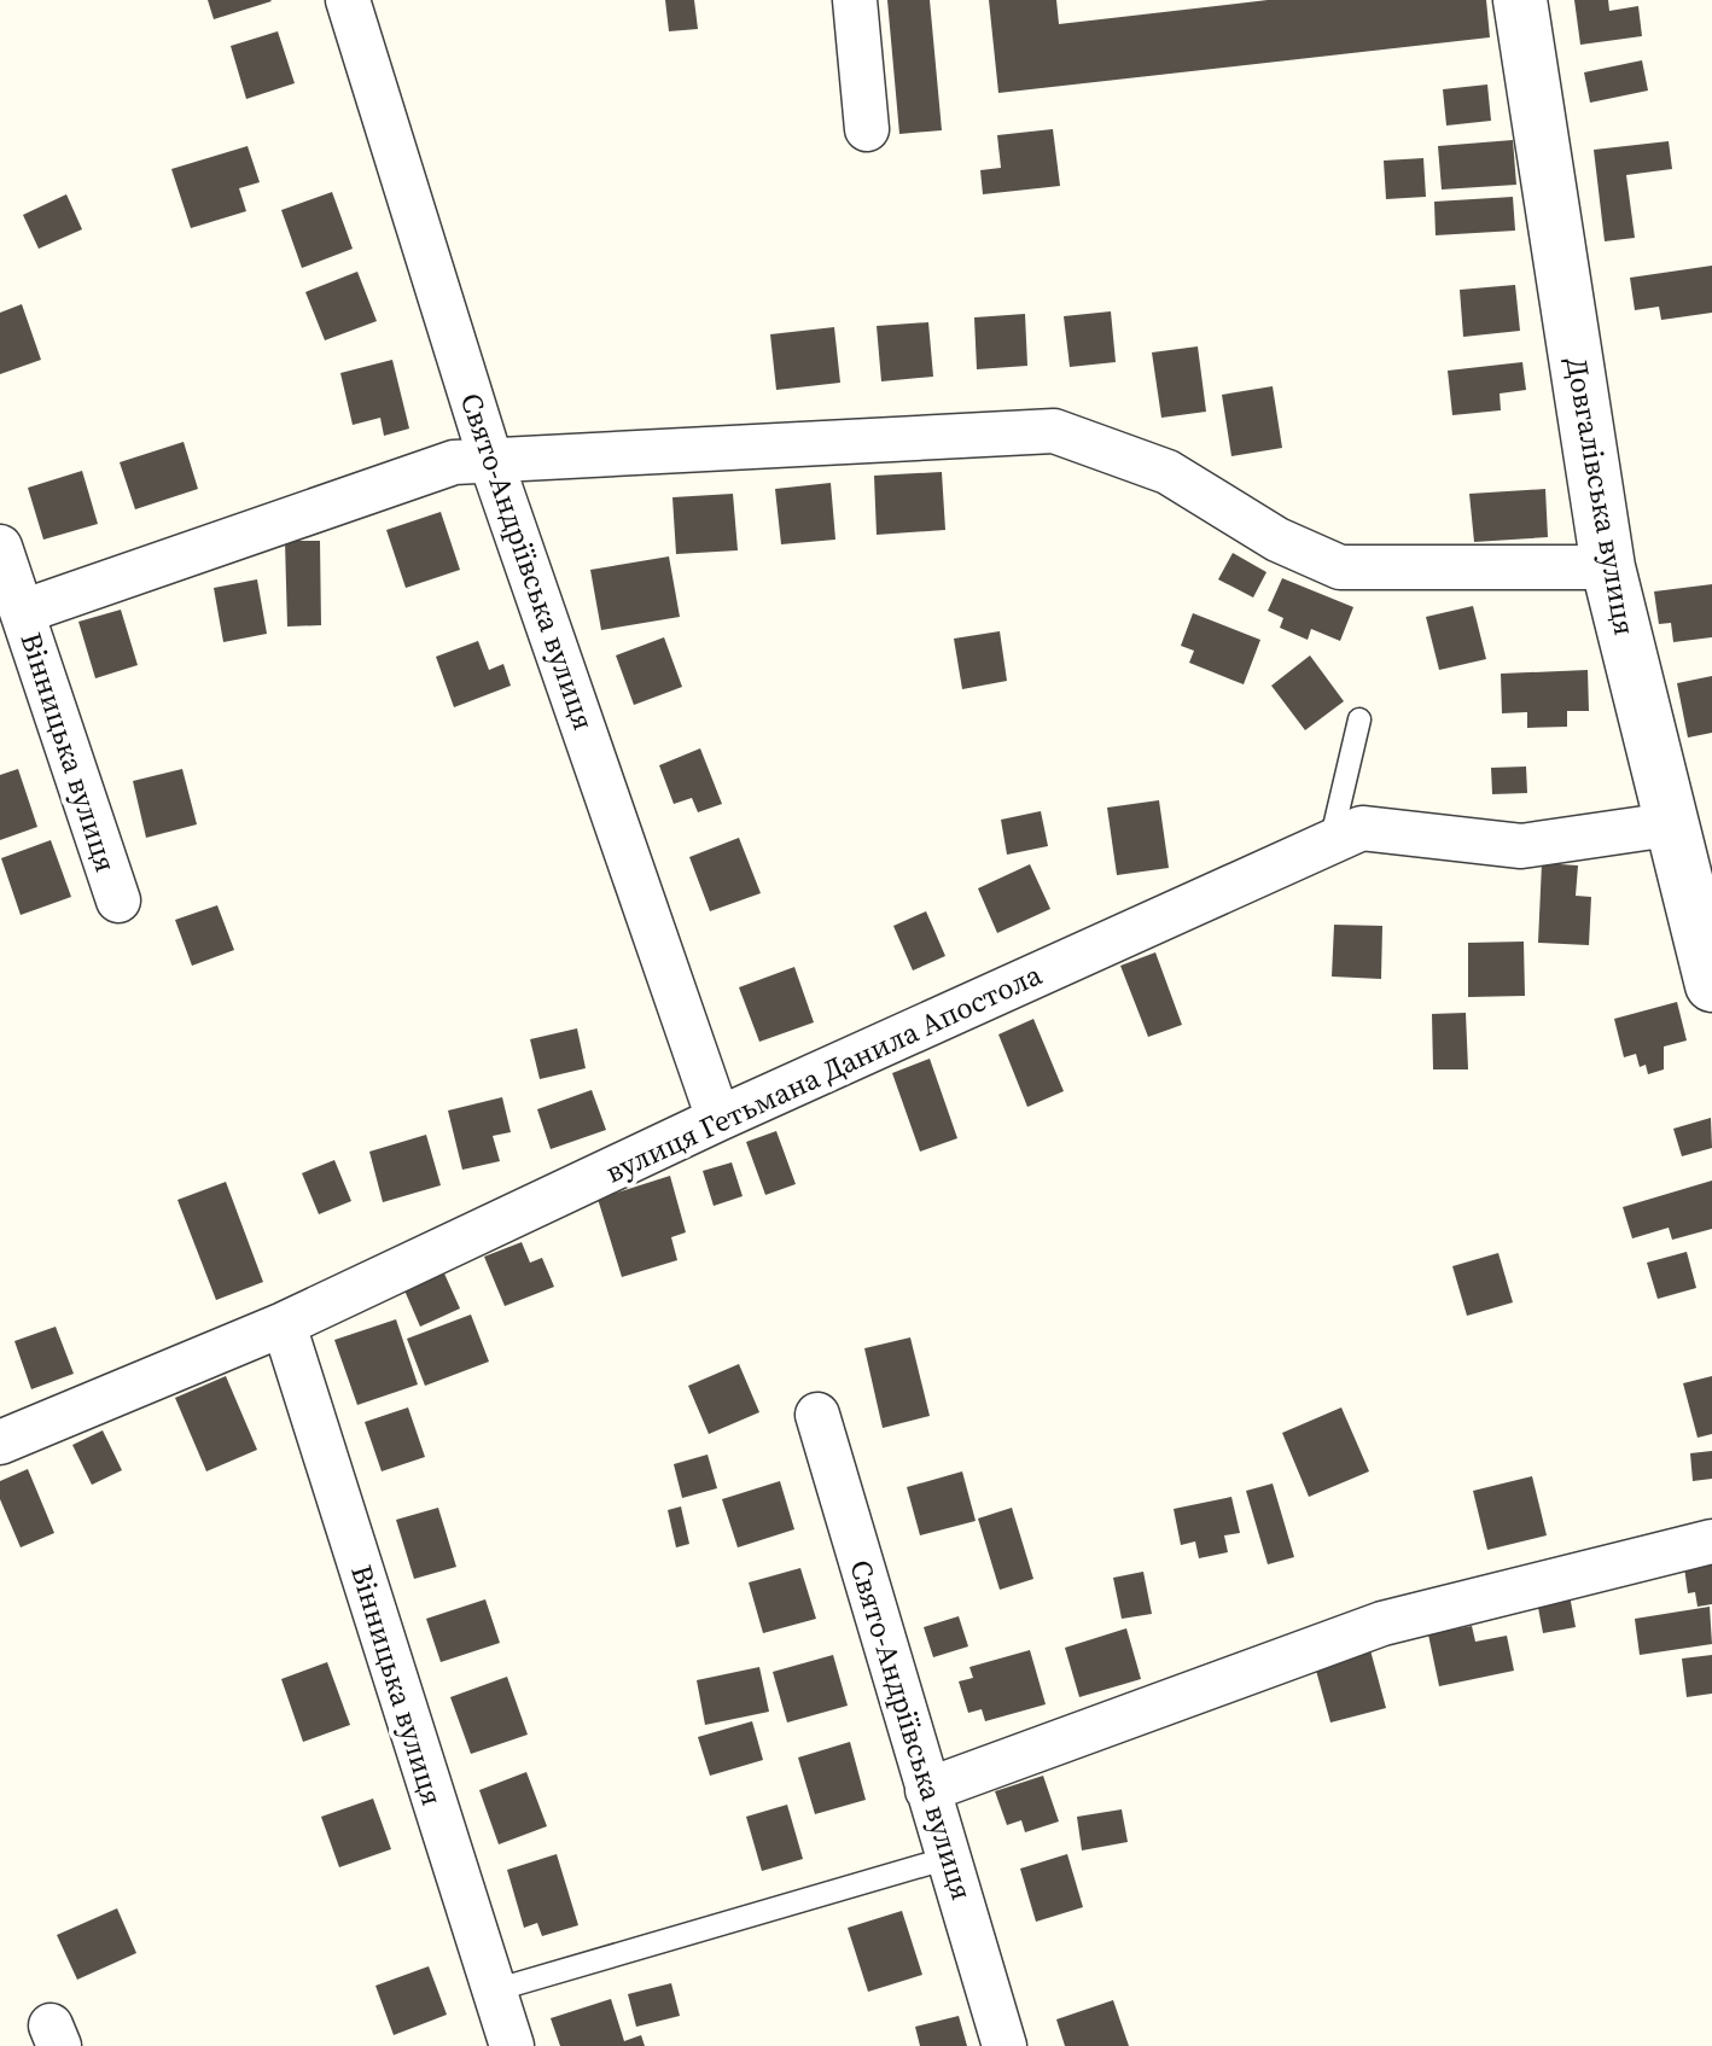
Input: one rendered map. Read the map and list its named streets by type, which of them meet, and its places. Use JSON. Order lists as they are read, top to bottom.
{
  "streets": {
    "street": [
      "Довгалівська вулиця",
      "Свято-Андріївська вулиця",
      "Вінницька вулиця",
      "вулиця Гетьмана Данила Апостола"
    ]
  },
  "crossings": [
    ["Довгалівська вулиця", "вулиця Гетьмана Данила Апостола"],
    ["Свято-Андріївська вулиця", "вулиця Гетьмана Данила Апостола"],
    ["Вінницька вулиця", "вулиця Гетьмана Данила Апостола"]
  ]
}
